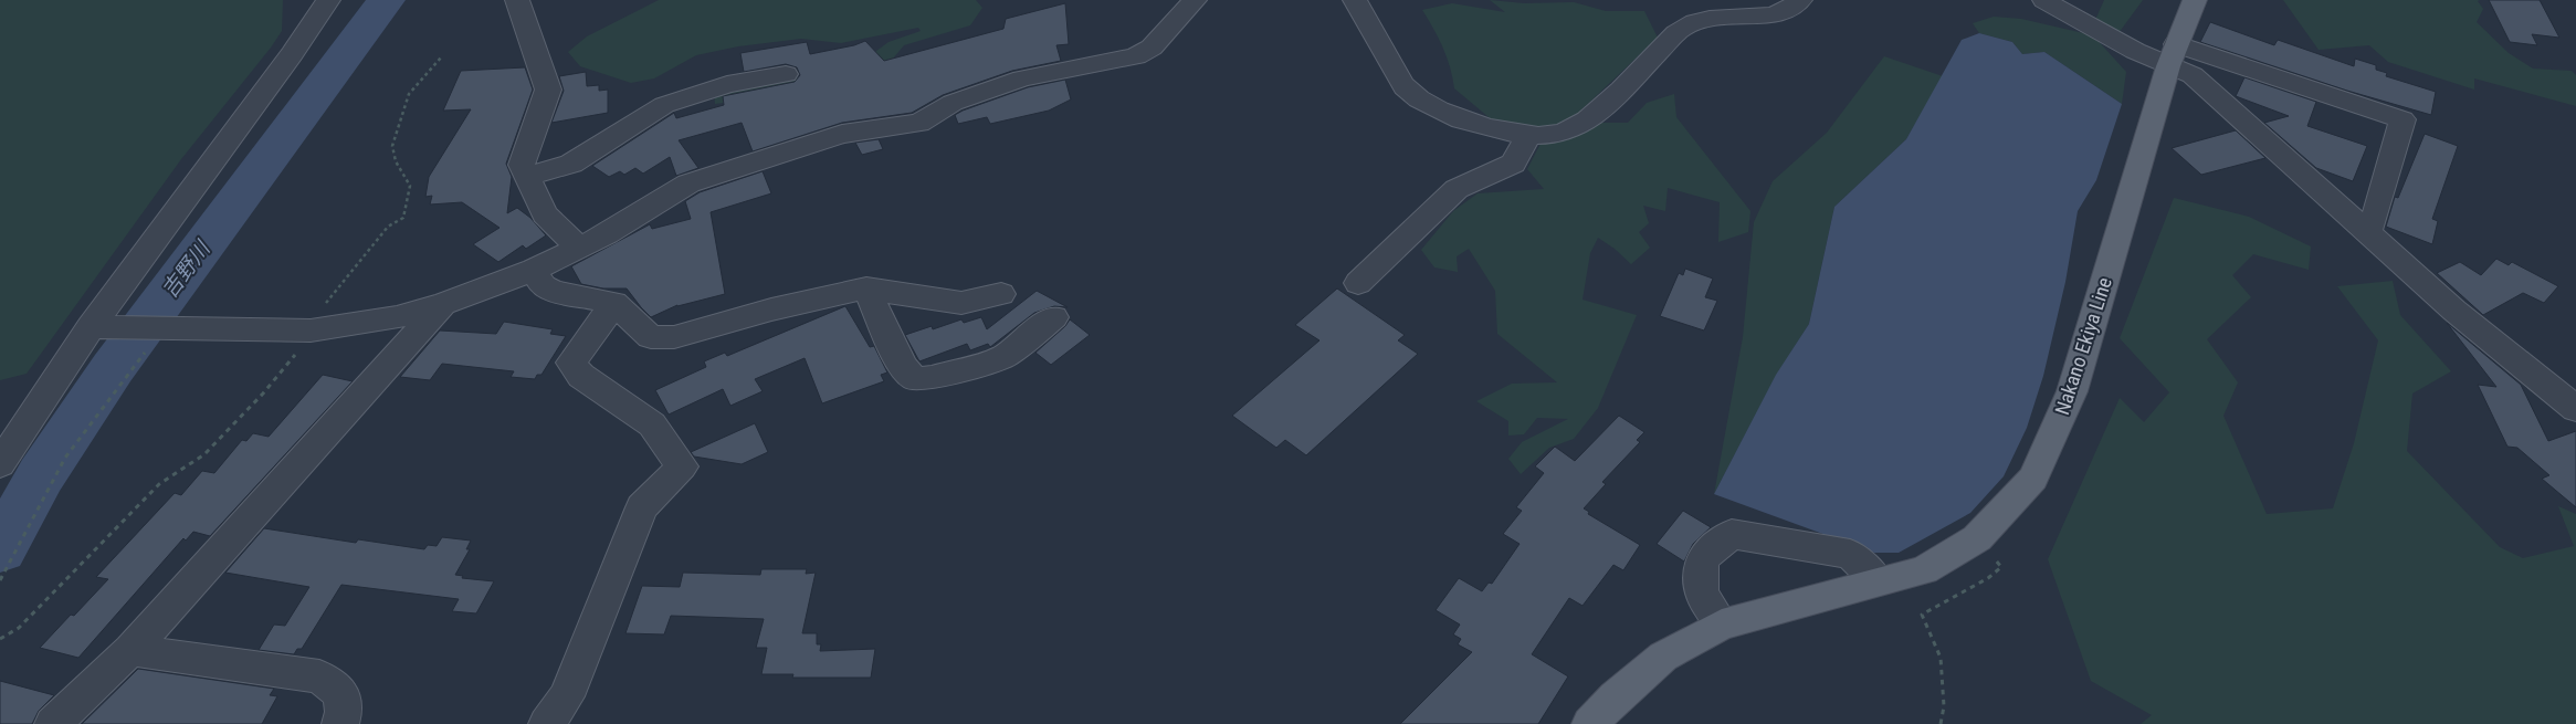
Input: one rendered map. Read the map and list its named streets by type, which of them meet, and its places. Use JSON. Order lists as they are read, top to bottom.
{
  "streets": {
    "main road": ["Nakano Ekiya Line"]
  },
  "water": ["吉野川"]
}
